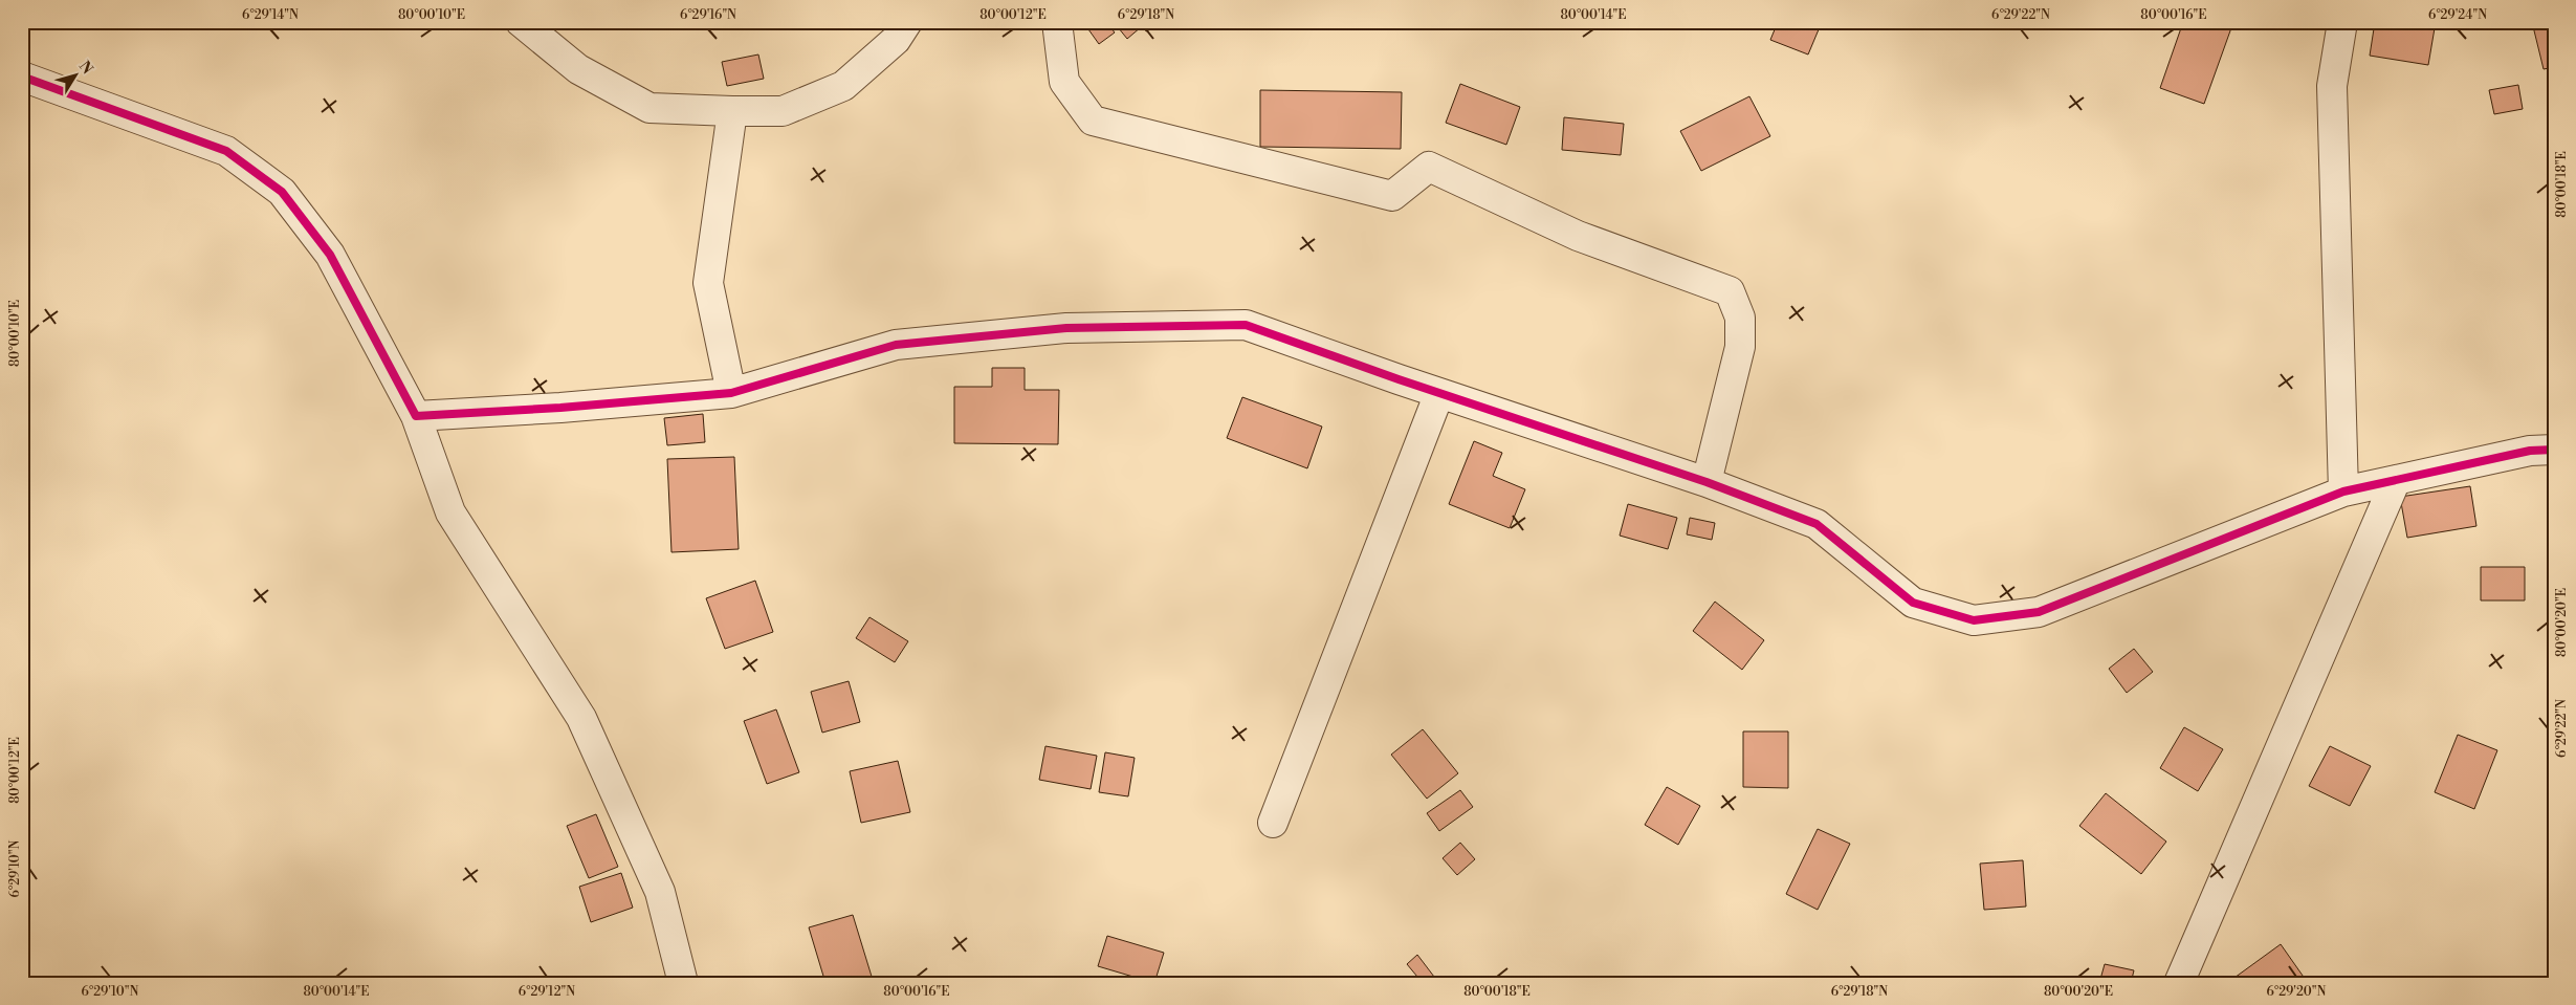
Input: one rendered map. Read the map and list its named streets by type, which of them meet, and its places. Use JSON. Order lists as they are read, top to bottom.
{
  "north": "top right",
  "coordinates": [
    "6°29'14\"N",
    "80°00'10\"E",
    "6°29'16\"N",
    "80°00'12\"E",
    "6°29'18\"N",
    "80°00'14\"E",
    "6°29'22\"N",
    "80°00'16\"E",
    "6°29'24\"N",
    "80°00'18\"E",
    "80°00'20\"E",
    "6°29'10\"N",
    "6°29'12\"N",
    "6°29'20\"N"
  ]
}
